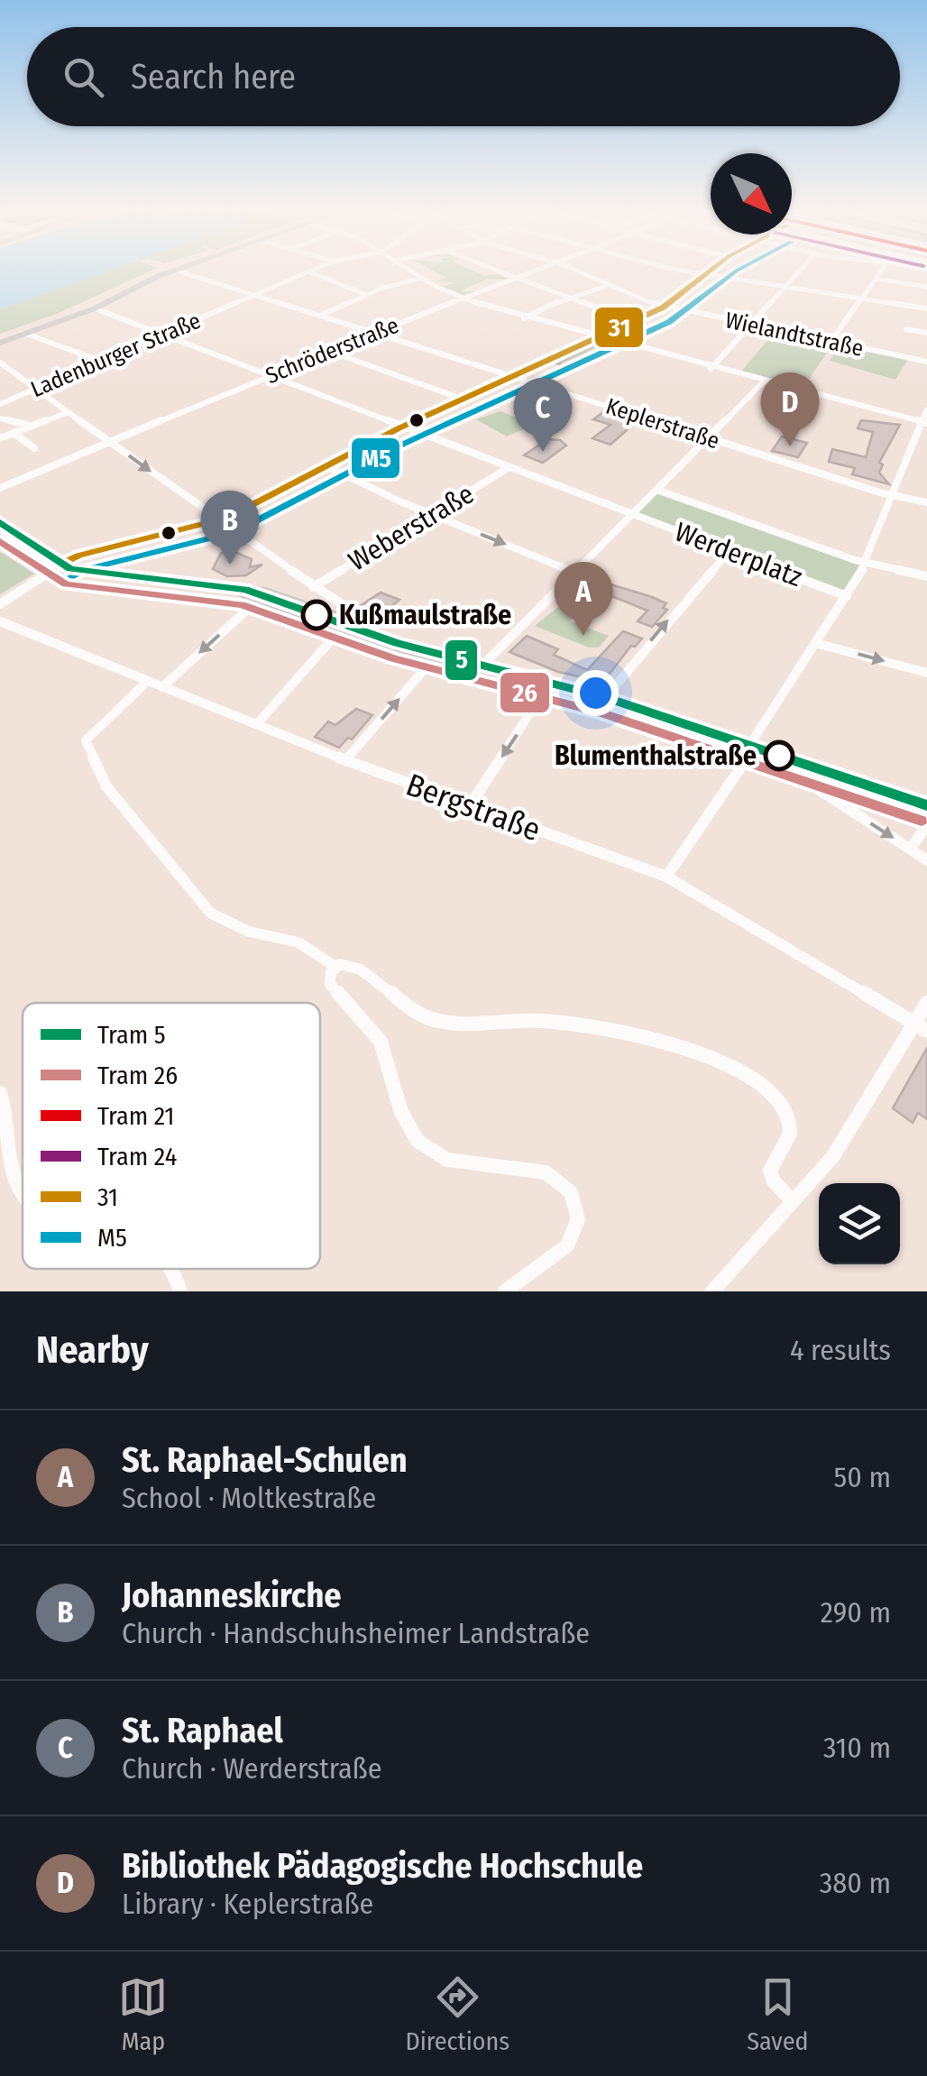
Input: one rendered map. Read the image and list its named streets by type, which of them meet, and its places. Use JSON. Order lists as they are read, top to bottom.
{
  "streets": {
    "street": [
      "Wielandtstraße",
      "Schröderstraße",
      "Ladenburger Straße",
      "Keplerstraße",
      "Weberstraße",
      "Werderplatz",
      "Bergstraße"
    ]
  },
  "crossings": [
    ["Schröderstraße", "Keplerstraße"],
    ["Schröderstraße", "Werderplatz"],
    ["Ladenburger Straße", "Keplerstraße"],
    ["Ladenburger Straße", "Werderplatz"],
    ["Weberstraße", "Werderplatz"]
  ],
  "places": ["Kußmaulstraße", "Blumenthalstraße"],
  "lines": [
    "transit line 31",
    "transit line M5",
    "tram line 5",
    "tram line 26"
  ],
  "legend": [
    "Tram 5",
    "Tram 26",
    "Tram 21",
    "Tram 24",
    "31",
    "M5"
  ],
  "north": "bottom right",
  "page": {
    "search": "Search here",
    "pins": [
      "D",
      "C",
      "B",
      "A"
    ],
    "heading": ["Nearby", "4 results"],
    "list": [
      {
        "mark": "A",
        "name": "St. Raphael-Schulen",
        "note": "School · Moltkestraße",
        "value": "50 m"
      },
      {
        "mark": "B",
        "name": "Johanneskirche",
        "note": "Church · Handschuhsheimer Landstraße",
        "value": "290 m"
      },
      {
        "mark": "C",
        "name": "St. Raphael",
        "note": "Church · Werderstraße",
        "value": "310 m"
      },
      {
        "mark": "D",
        "name": "Bibliothek Pädagogische Hochschule",
        "note": "Library · Keplerstraße",
        "value": "380 m"
      }
    ],
    "nav": ["Map", "Directions", "Saved"]
  }
}
